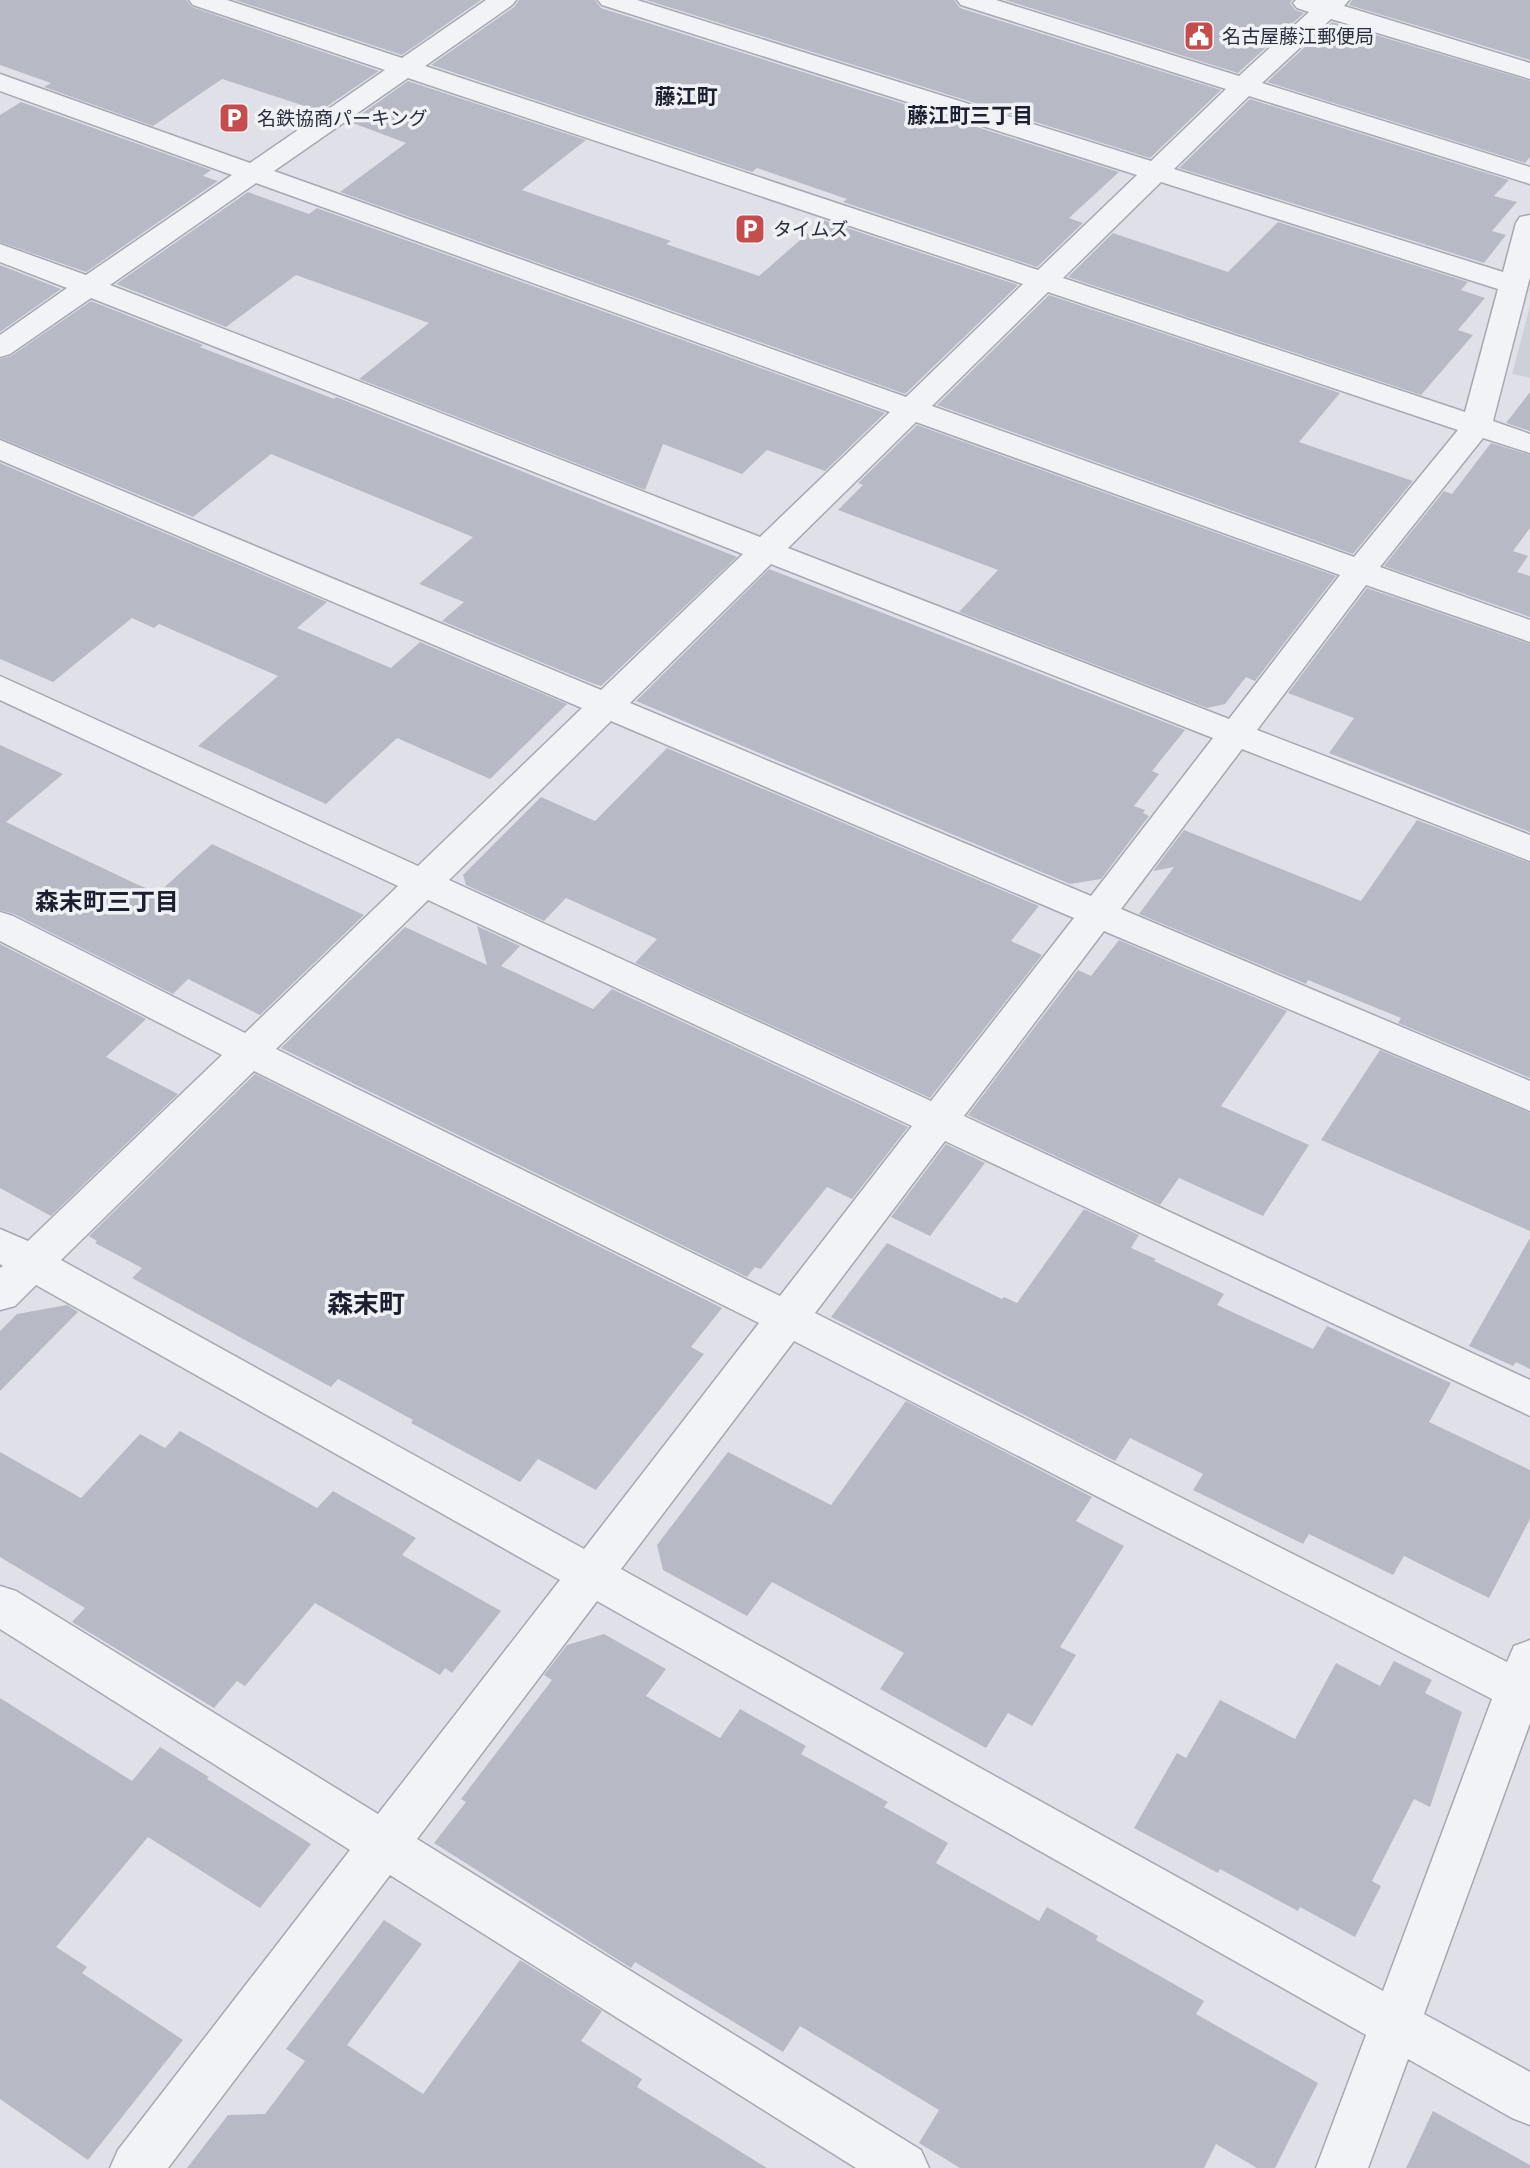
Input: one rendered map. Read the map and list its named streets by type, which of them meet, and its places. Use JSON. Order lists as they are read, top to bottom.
{
  "districts": [
    "藤江町",
    "藤江町三丁目",
    "森末町三丁目",
    "森末町"
  ],
  "places": {
    "public building": ["名古屋藤江郵便局"],
    "parking": ["名鉄協商パーキング", "タイムズ"]
  }
}
